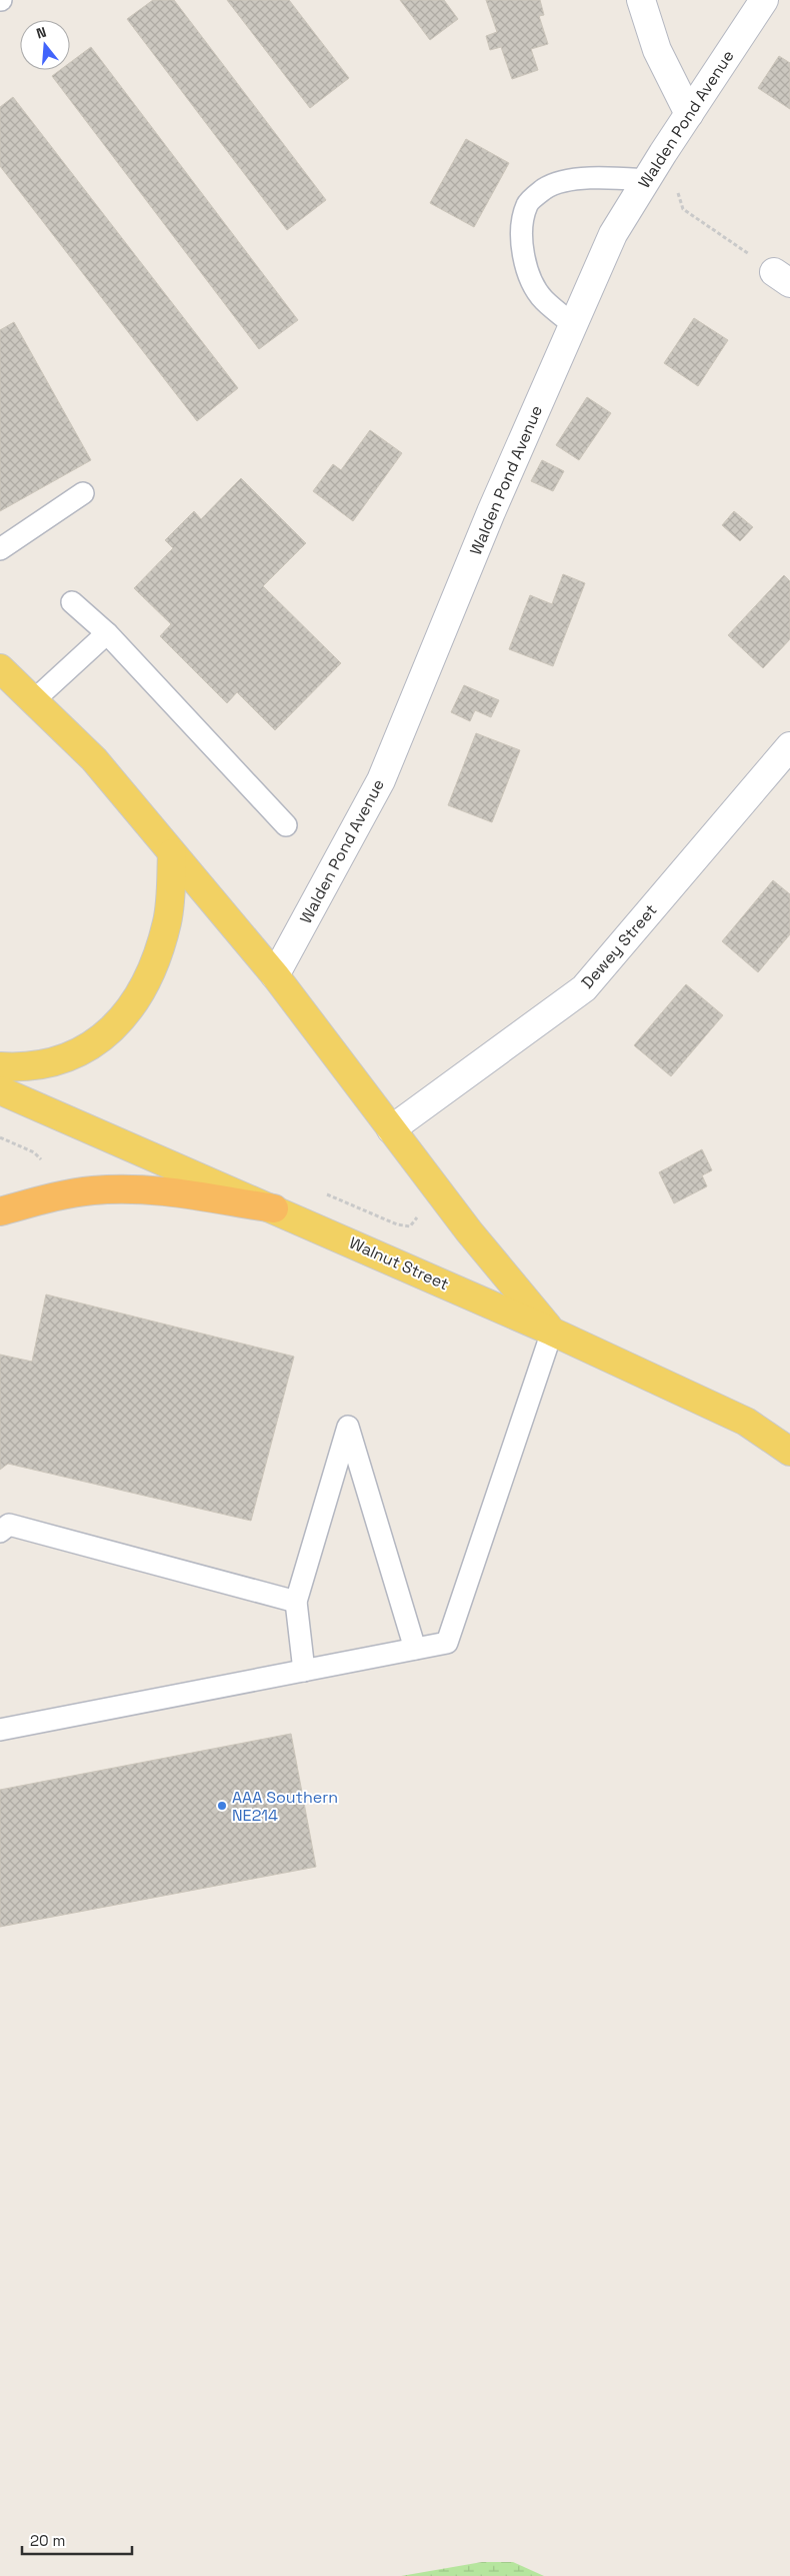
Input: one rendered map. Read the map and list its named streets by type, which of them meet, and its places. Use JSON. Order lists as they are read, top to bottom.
{
  "streets": {
    "main road": ["Walnut Street"],
    "street": ["Walden Pond Avenue", "Dewey Street"]
  },
  "places": ["AAA Southern NE214"],
  "scale_bar": "20 m",
  "north": "top"
}
